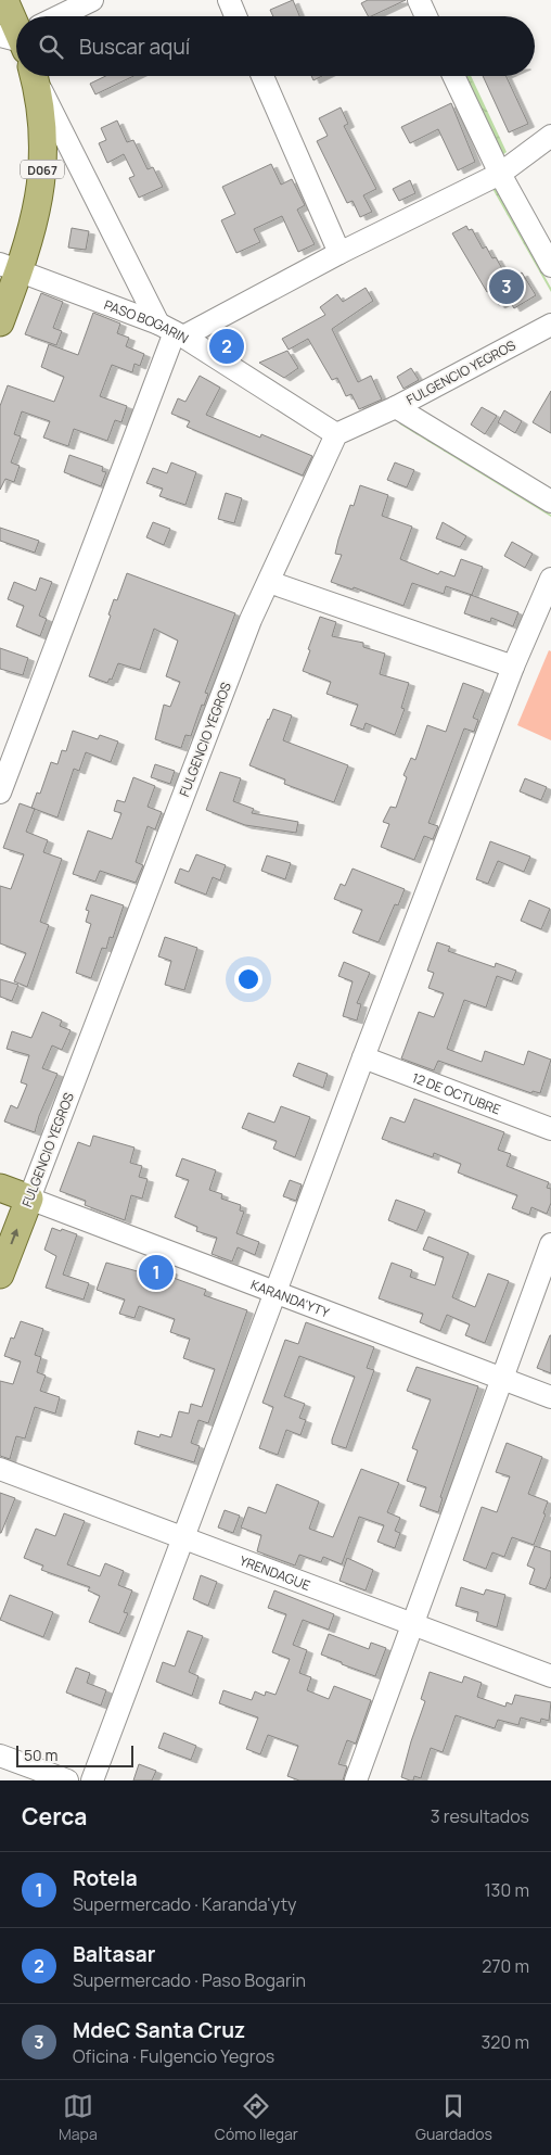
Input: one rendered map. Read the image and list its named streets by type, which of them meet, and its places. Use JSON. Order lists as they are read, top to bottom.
{
  "streets": {
    "main road": ["D067", "FULGENCIO YEGROS"],
    "street": [
      "PASO BOGARIN",
      "12 DE OCTUBRE",
      "KARANDA'YTY",
      "YRENDAGUE"
    ]
  },
  "crossings": [
    ["D067", "PASO BOGARIN"],
    ["PASO BOGARIN", "FULGENCIO YEGROS"],
    ["FULGENCIO YEGROS", "KARANDA'YTY"]
  ],
  "scale_bar": "50 m",
  "page": {
    "search": "Buscar aquí",
    "pins": ["3", "2", "1"],
    "scale": "50 m",
    "heading": ["Cerca", "3 resultados"],
    "list": [
      {
        "mark": "1",
        "name": "Rotela",
        "note": "Supermercado · Karanda'yty",
        "value": "130 m"
      },
      {
        "mark": "2",
        "name": "Baltasar",
        "note": "Supermercado · Paso Bogarin",
        "value": "270 m"
      },
      {
        "mark": "3",
        "name": "MdeC Santa Cruz",
        "note": "Oficina · Fulgencio Yegros",
        "value": "320 m"
      }
    ],
    "nav": ["Mapa", "Cómo llegar", "Guardados"]
  }
}
